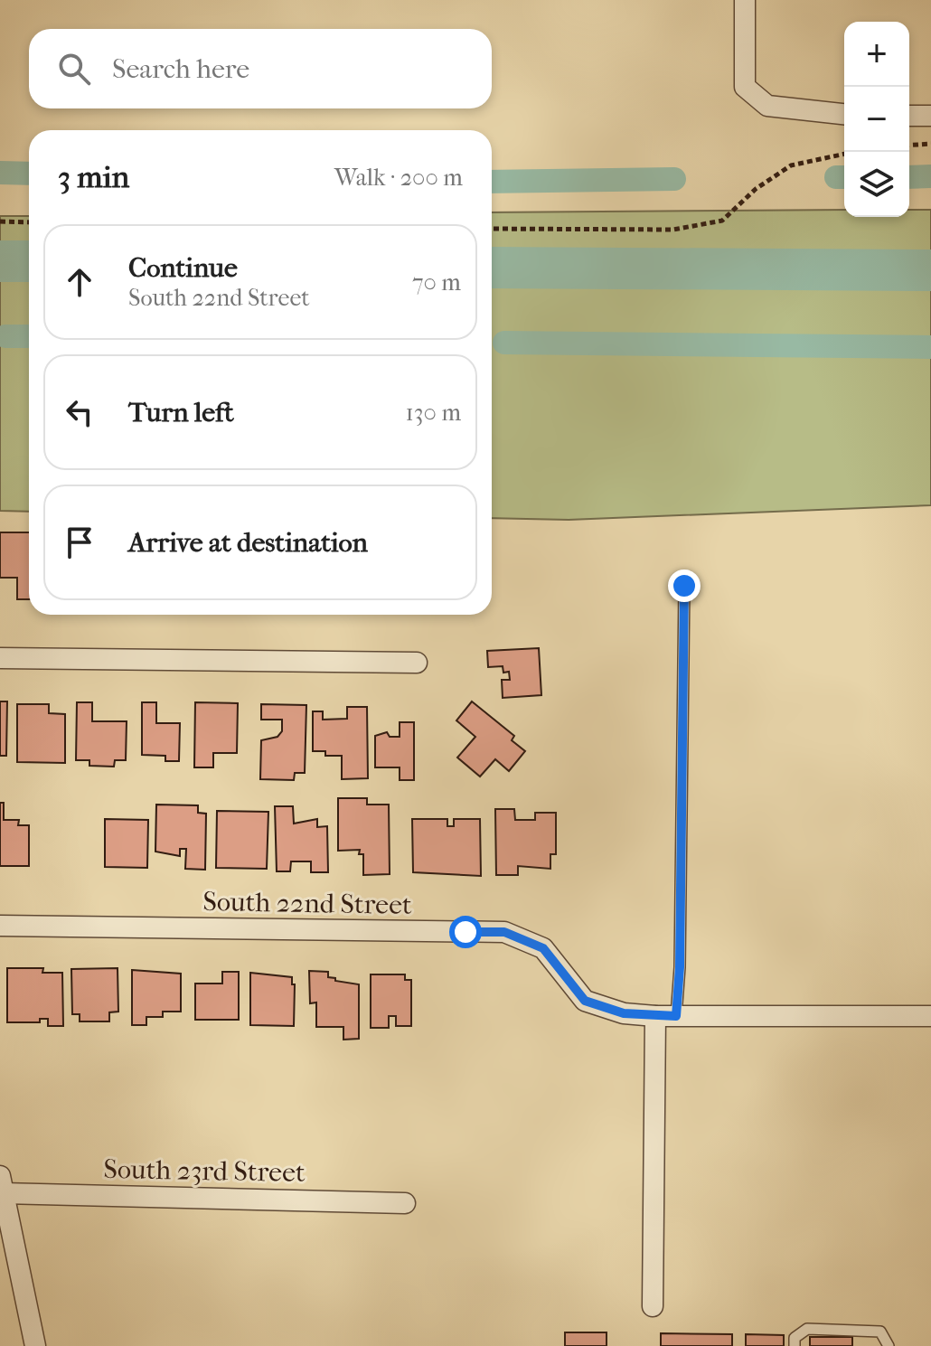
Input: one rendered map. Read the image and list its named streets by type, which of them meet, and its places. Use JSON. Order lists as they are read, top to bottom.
{
  "streets": {
    "street": ["South 22nd Street", "South 23rd Street"]
  },
  "page": {
    "map_buttons": ["+", "−"],
    "search": "Search here",
    "heading": ["3 min", "Walk · 200 m"],
    "list": [
      ["Continue", "South 22nd Street", "70 m"],
      ["Turn left", "130 m"],
      "Arrive at destination"
    ]
  }
}
